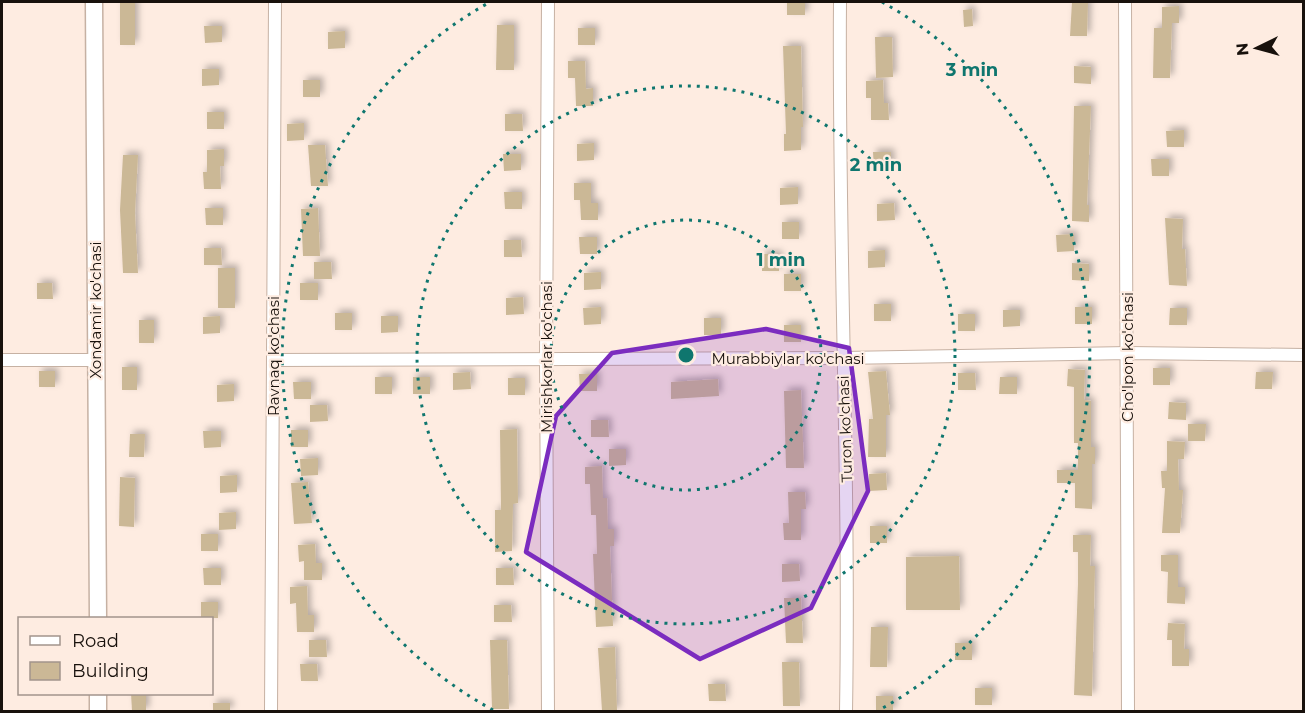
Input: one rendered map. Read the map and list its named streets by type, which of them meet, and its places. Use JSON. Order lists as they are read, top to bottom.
{
  "streets": {
    "main road": ["Xondamir ko'chasi"],
    "street": [
      "Ravnaq ko'chasi",
      "Mirishkorlar ko'chasi",
      "Cho'lpon ko'chasi",
      "Murabbiylar ko'chasi",
      "Turon ko'chasi"
    ]
  },
  "crossings": [
    ["Ravnaq ko'chasi", "Murabbiylar ko'chasi"],
    ["Mirishkorlar ko'chasi", "Murabbiylar ko'chasi"],
    ["Cho'lpon ko'chasi", "Murabbiylar ko'chasi"],
    ["Murabbiylar ko'chasi", "Turon ko'chasi"]
  ],
  "legend": ["Road", "Building"],
  "north": "left",
  "rings": ["3 min", "2 min", "1 min"]
}
